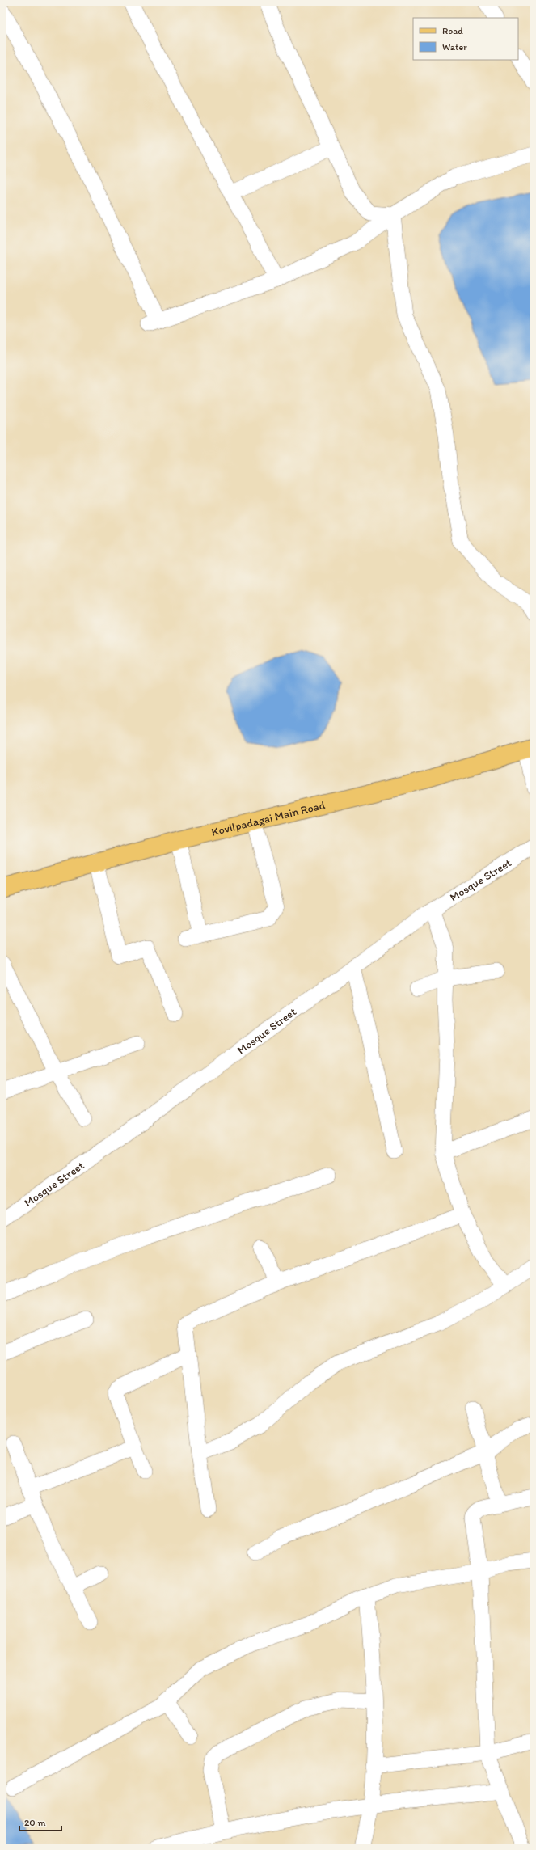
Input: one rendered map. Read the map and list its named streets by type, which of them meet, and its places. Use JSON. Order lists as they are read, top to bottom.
{
  "streets": {
    "main road": ["Kovilpadagai Main Road"],
    "street": ["Mosque Street"]
  },
  "legend": ["Road", "Water"],
  "scale_bar": "20 m"
}
